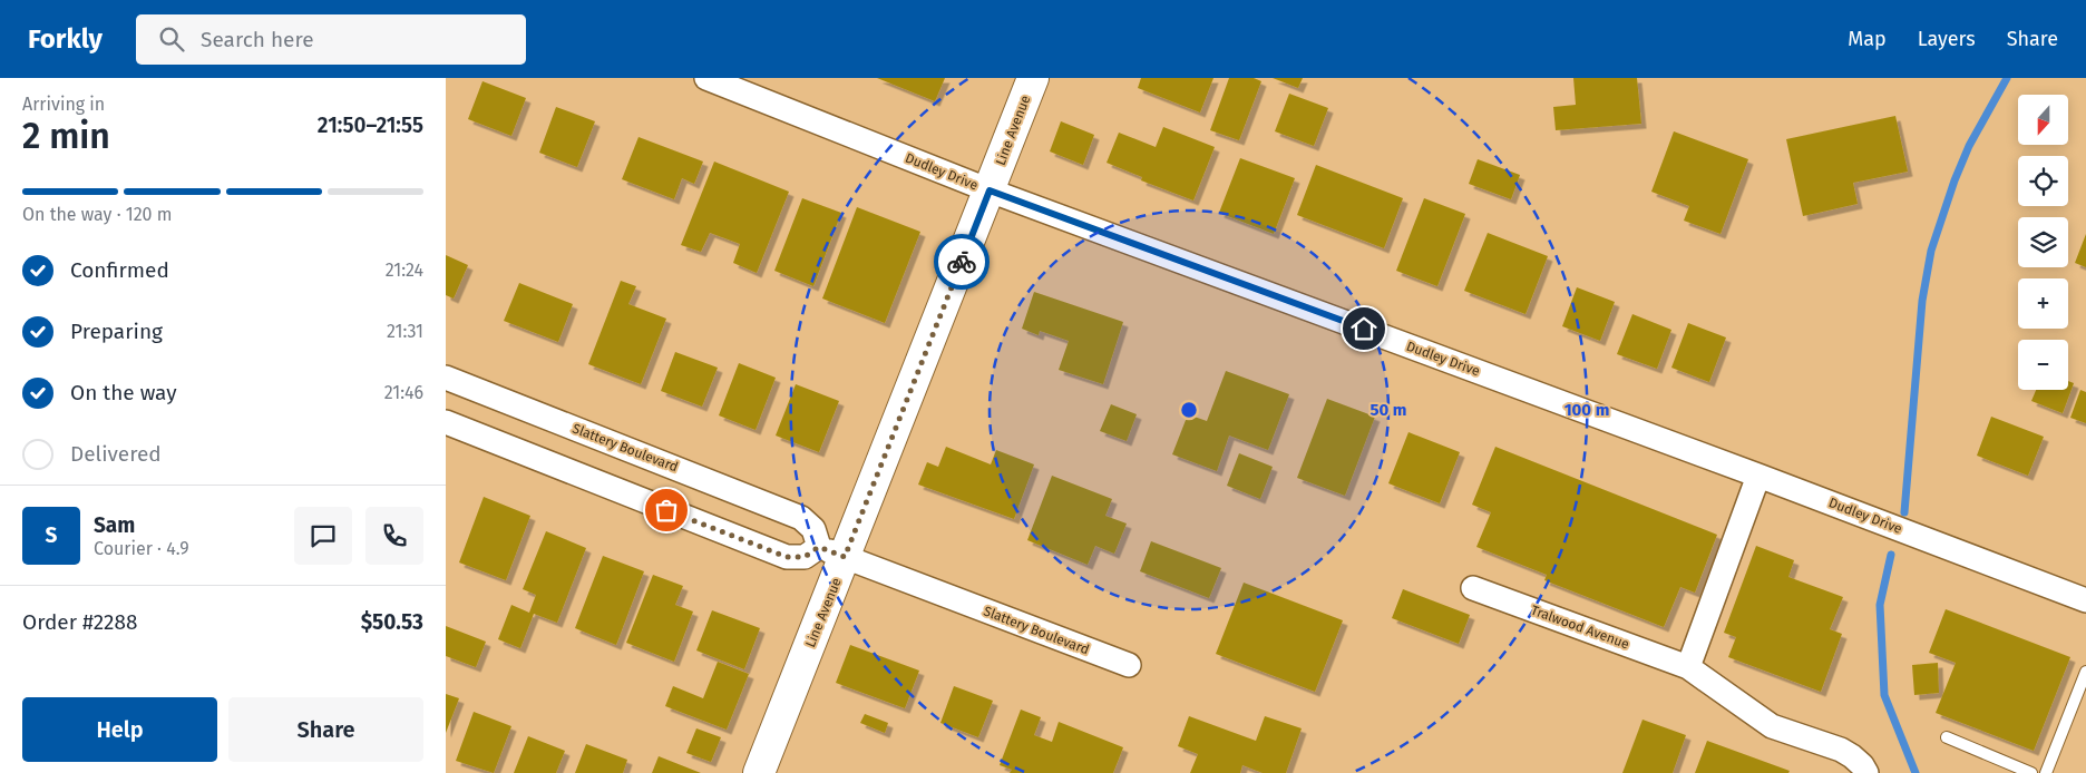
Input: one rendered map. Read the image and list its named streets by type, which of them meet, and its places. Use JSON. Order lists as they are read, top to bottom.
{
  "streets": {
    "main road": ["Line Avenue"],
    "street": ["Dudley Drive", "Slattery Boulevard", "Tralwood Avenue"]
  },
  "crossings": [
    ["Line Avenue", "Dudley Drive"],
    ["Line Avenue", "Slattery Boulevard"]
  ],
  "north": "bottom",
  "page": {
    "header": "Forkly",
    "search": "Search here",
    "nav": ["Map", "Layers", "Share"],
    "heading": ["2 min", "Arriving in", "21:50–21:55"],
    "panel": [
      "Sam",
      "Courier · 4.9",
      "Order #2288",
      "$50.53"
    ],
    "map_buttons": ["+", "−"],
    "bar": "On the way · 120 m",
    "list": [
      ["Confirmed", "21:24"],
      ["Preparing", "21:31"],
      ["On the way", "21:46"],
      "Delivered"
    ],
    "round": "S",
    "buttons": ["Help", "Share"]
  },
  "rings": ["50 m", "100 m"]
}
